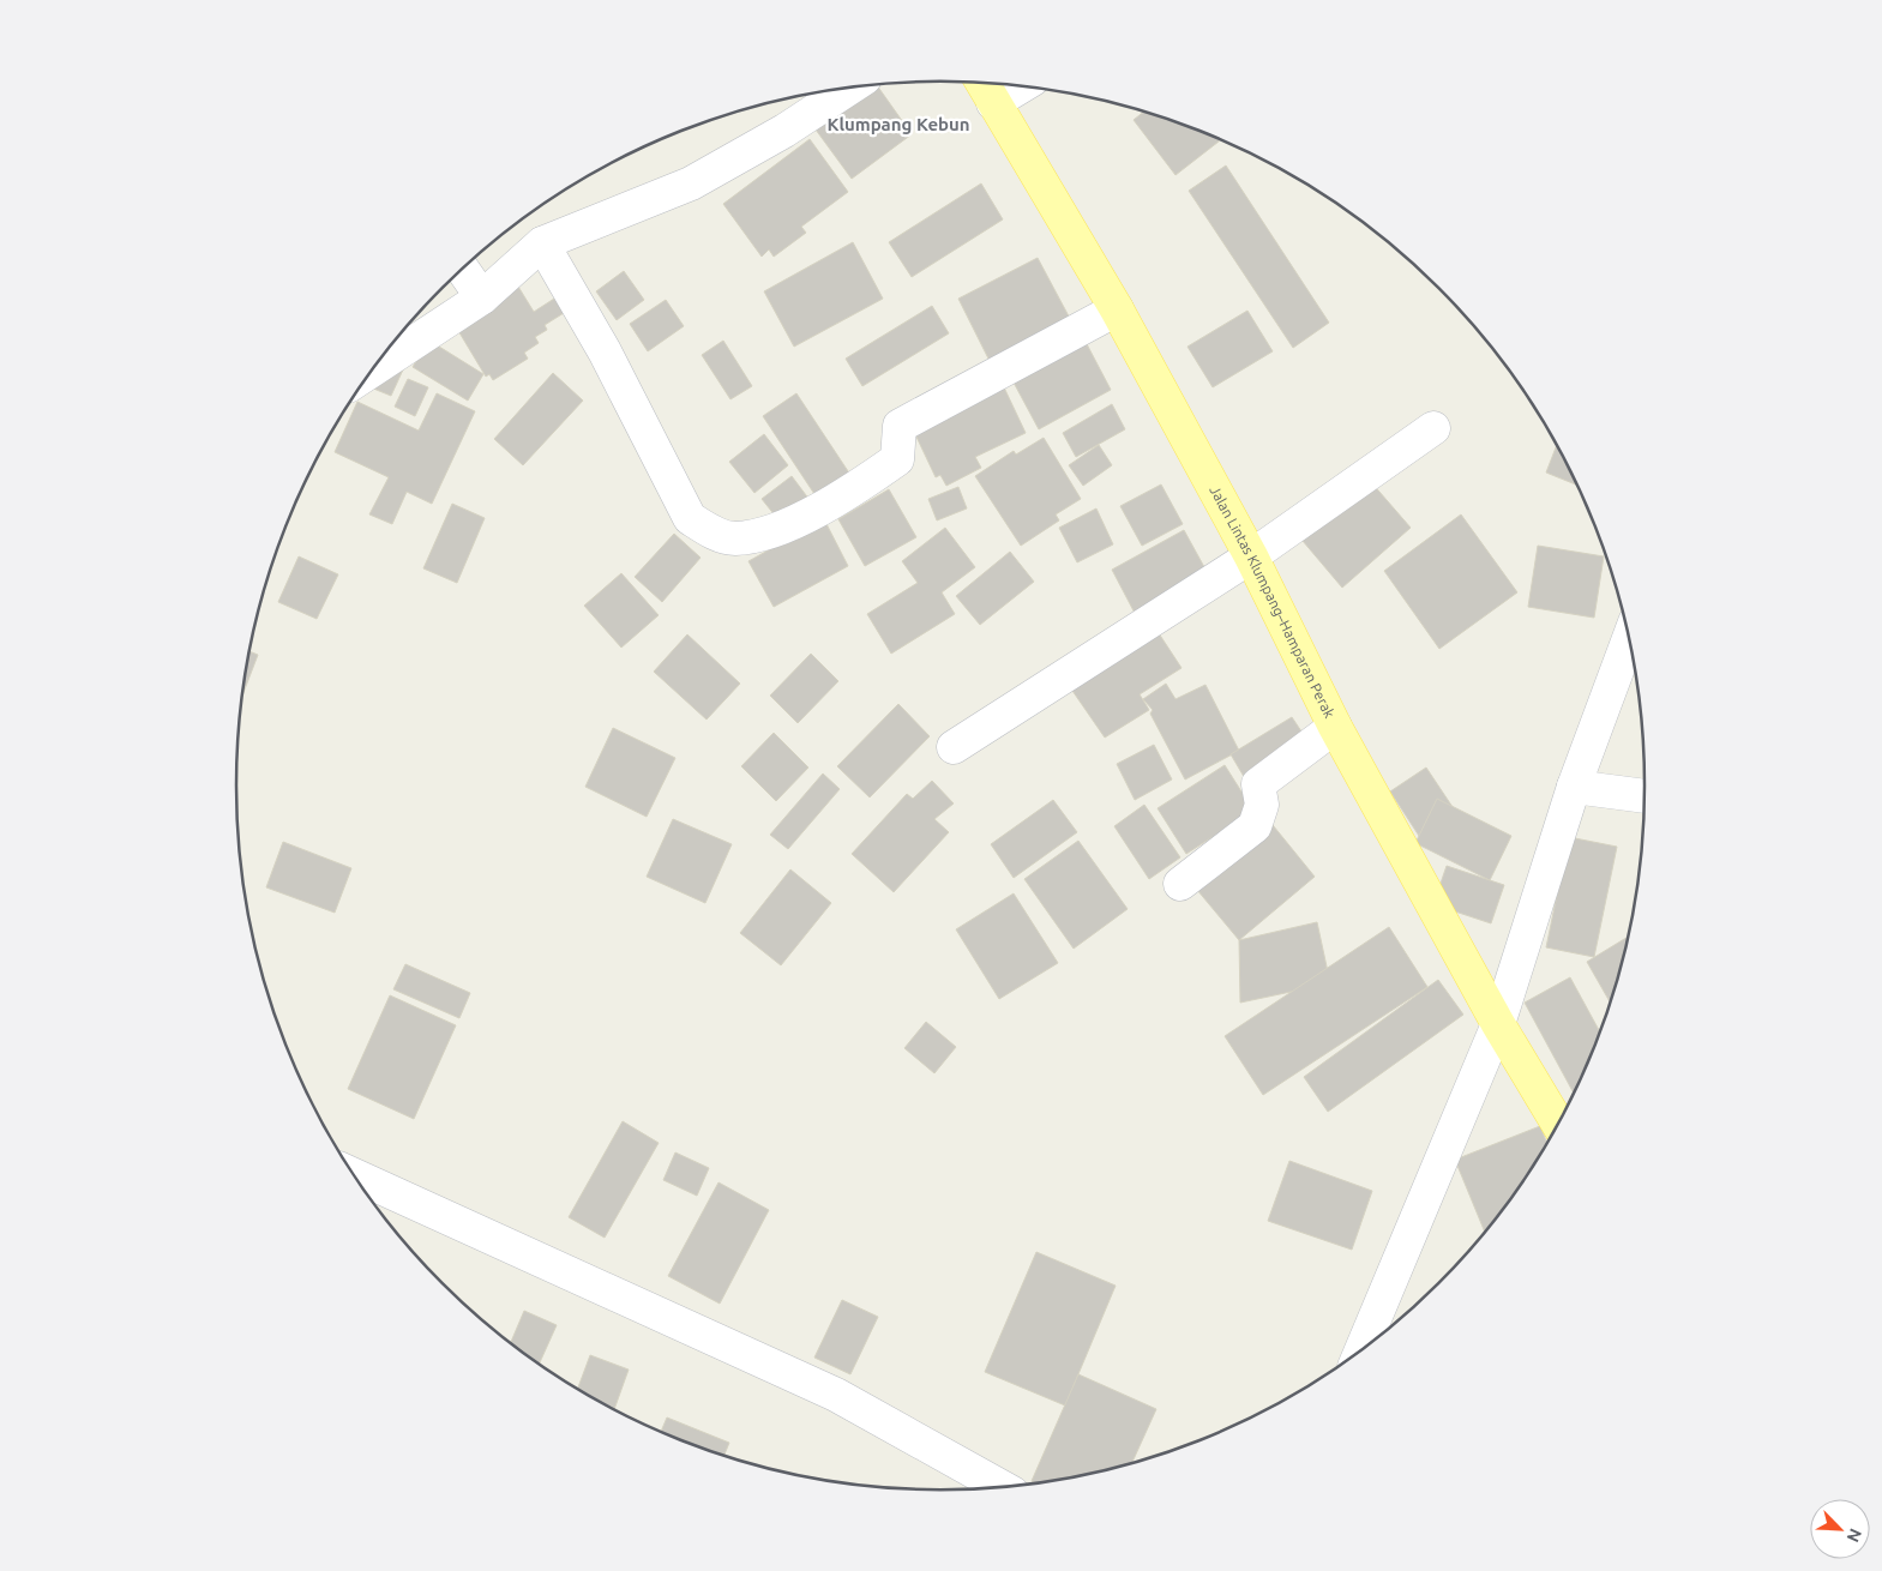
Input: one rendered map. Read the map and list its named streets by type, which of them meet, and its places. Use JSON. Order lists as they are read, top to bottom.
{
  "streets": {
    "main road": ["Jalan Lintas Klumpang–Hamparan Perak"]
  },
  "districts": ["Klumpang Kebun"],
  "north": "bottom right"
}
